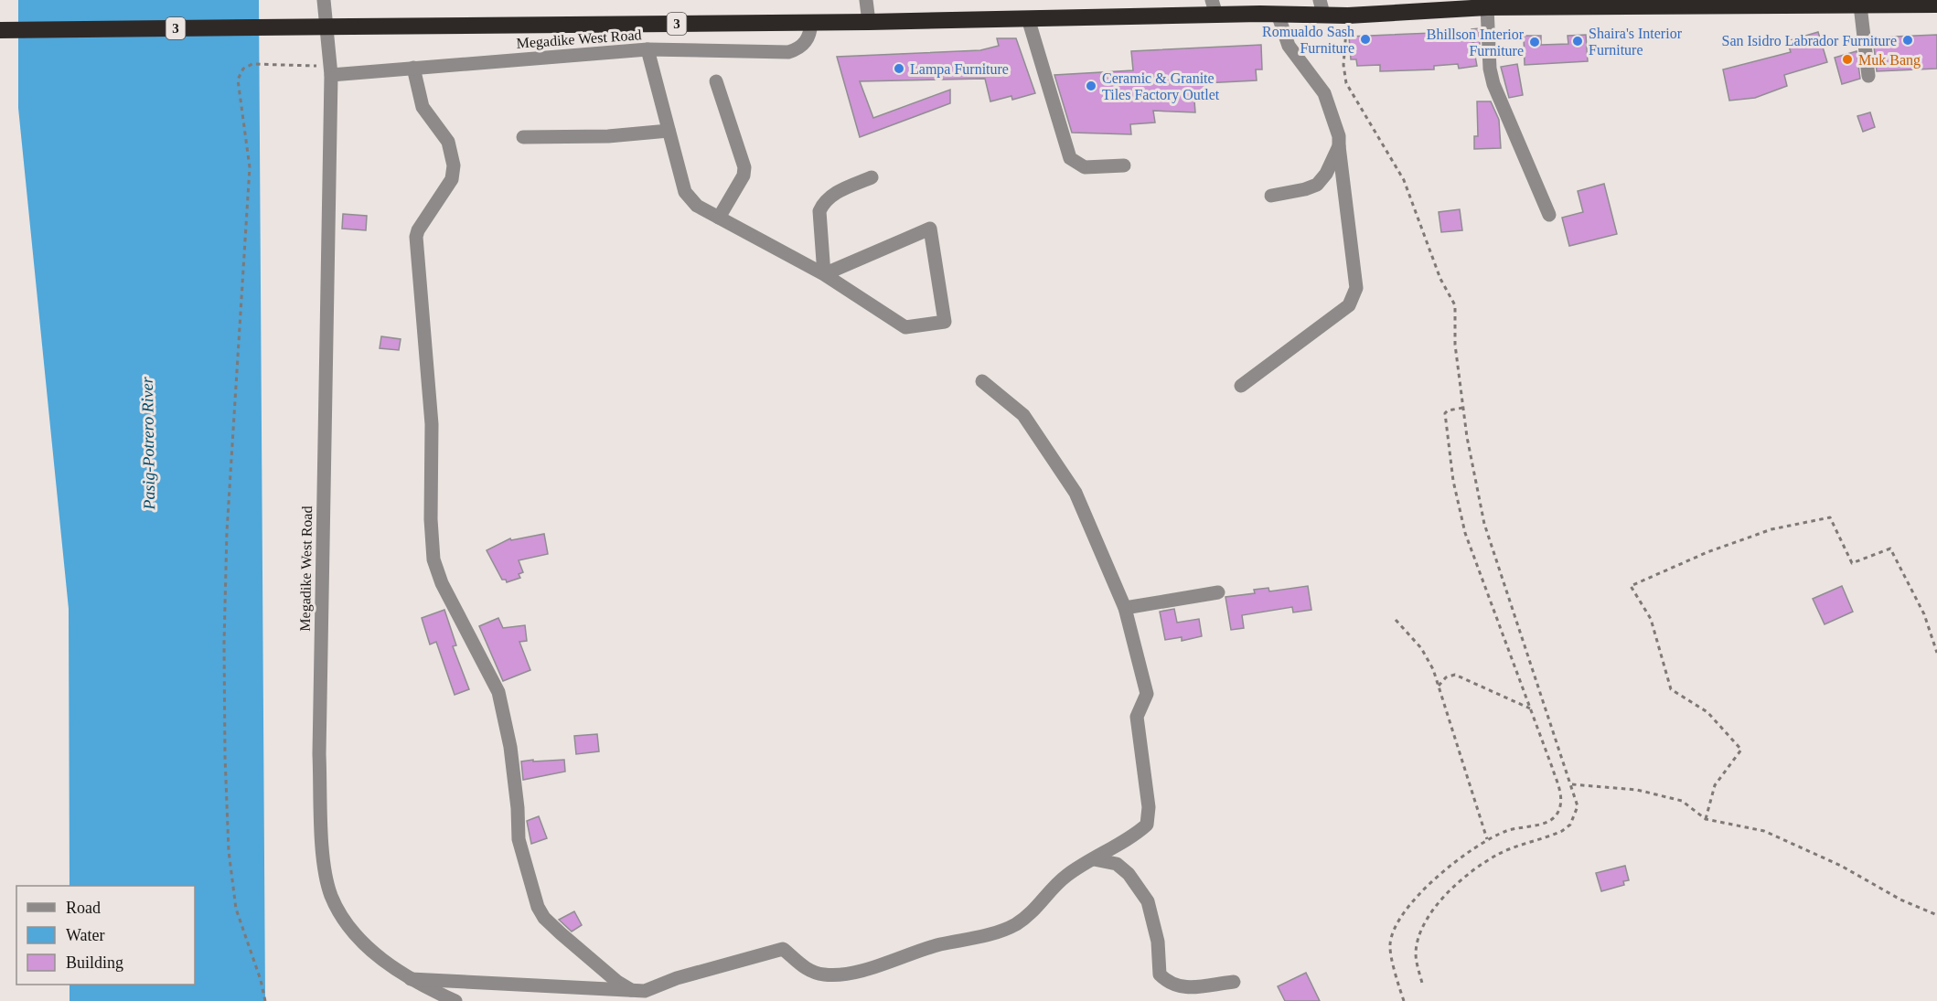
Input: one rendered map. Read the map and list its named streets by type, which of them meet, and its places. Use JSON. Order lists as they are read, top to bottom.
{
  "streets": {
    "highway": ["3"],
    "street": ["Megadike West Road"]
  },
  "crossings": [
    ["3", "Megadike West Road"]
  ],
  "water": ["Pasig-Potrero River"],
  "places": [
    "Romualdo Sash Furniture",
    "San Isidro Labrador Furniture",
    "Shaira's Interior Furniture",
    "Bhillson Interior Furniture",
    "Muk Bang",
    "Lampa Furniture",
    "Ceramic & Granite Tiles Factory Outlet"
  ],
  "legend": ["Road", "Water", "Building"]
}
